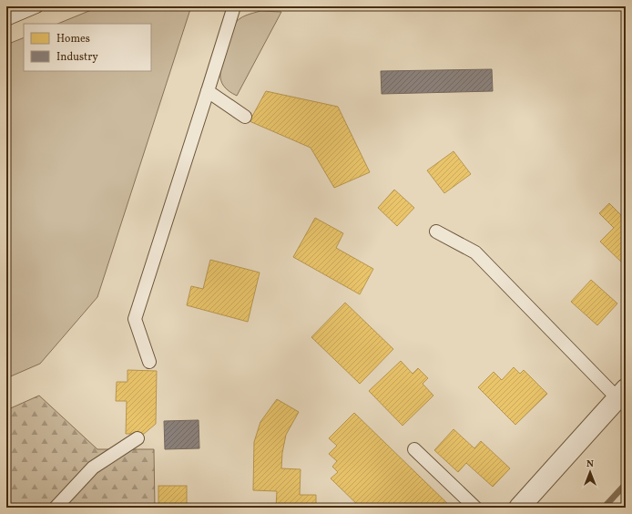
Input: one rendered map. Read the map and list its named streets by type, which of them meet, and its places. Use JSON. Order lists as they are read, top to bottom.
{
  "legend": ["Homes", "Industry"],
  "north": "top"
}
